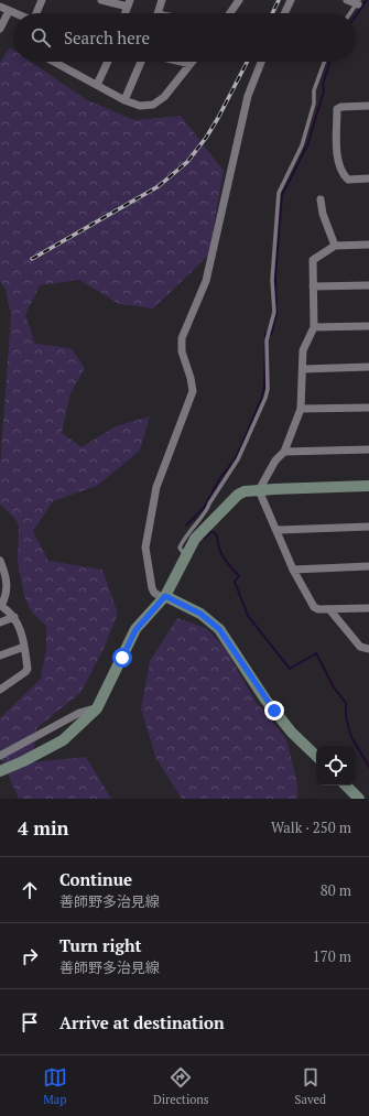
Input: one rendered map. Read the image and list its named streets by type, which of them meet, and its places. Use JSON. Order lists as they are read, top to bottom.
{
  "page": {
    "search": "Search here",
    "heading": ["4 min", "Walk · 250 m"],
    "list": [
      ["Continue", "善師野多治見線", "80 m"],
      ["Turn right", "善師野多治見線", "170 m"],
      "Arrive at destination"
    ],
    "nav": ["Map", "Directions", "Saved"]
  }
}
